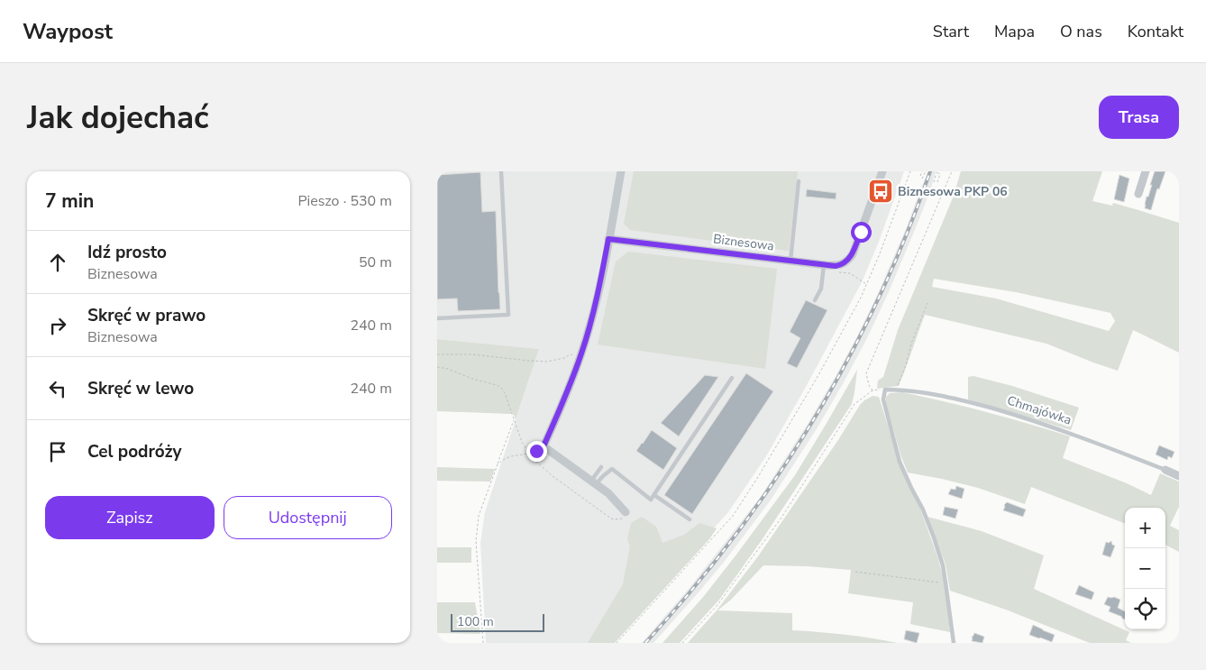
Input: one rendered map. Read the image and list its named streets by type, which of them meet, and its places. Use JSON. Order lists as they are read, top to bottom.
{
  "streets": {
    "street": ["Biznesowa", "Chmajówka"]
  },
  "places": {
    "bus stop": ["Biznesowa PKP 06"]
  },
  "scale_bar": "100 m",
  "page": {
    "header": "Waypost",
    "nav": [
      "Start",
      "Mapa",
      "O nas",
      "Kontakt"
    ],
    "buttons": [
      "Trasa",
      ["Zapisz", "Udostępnij"]
    ],
    "title": "Jak dojechać",
    "heading": ["7 min", "Pieszo · 530 m"],
    "list": [
      ["Idź prosto", "Biznesowa", "50 m"],
      ["Skręć w prawo", "Biznesowa", "240 m"],
      ["Skręć w lewo", "240 m"],
      "Cel podróży"
    ],
    "map_buttons": ["+", "−"],
    "scale": "100 m"
  }
}
